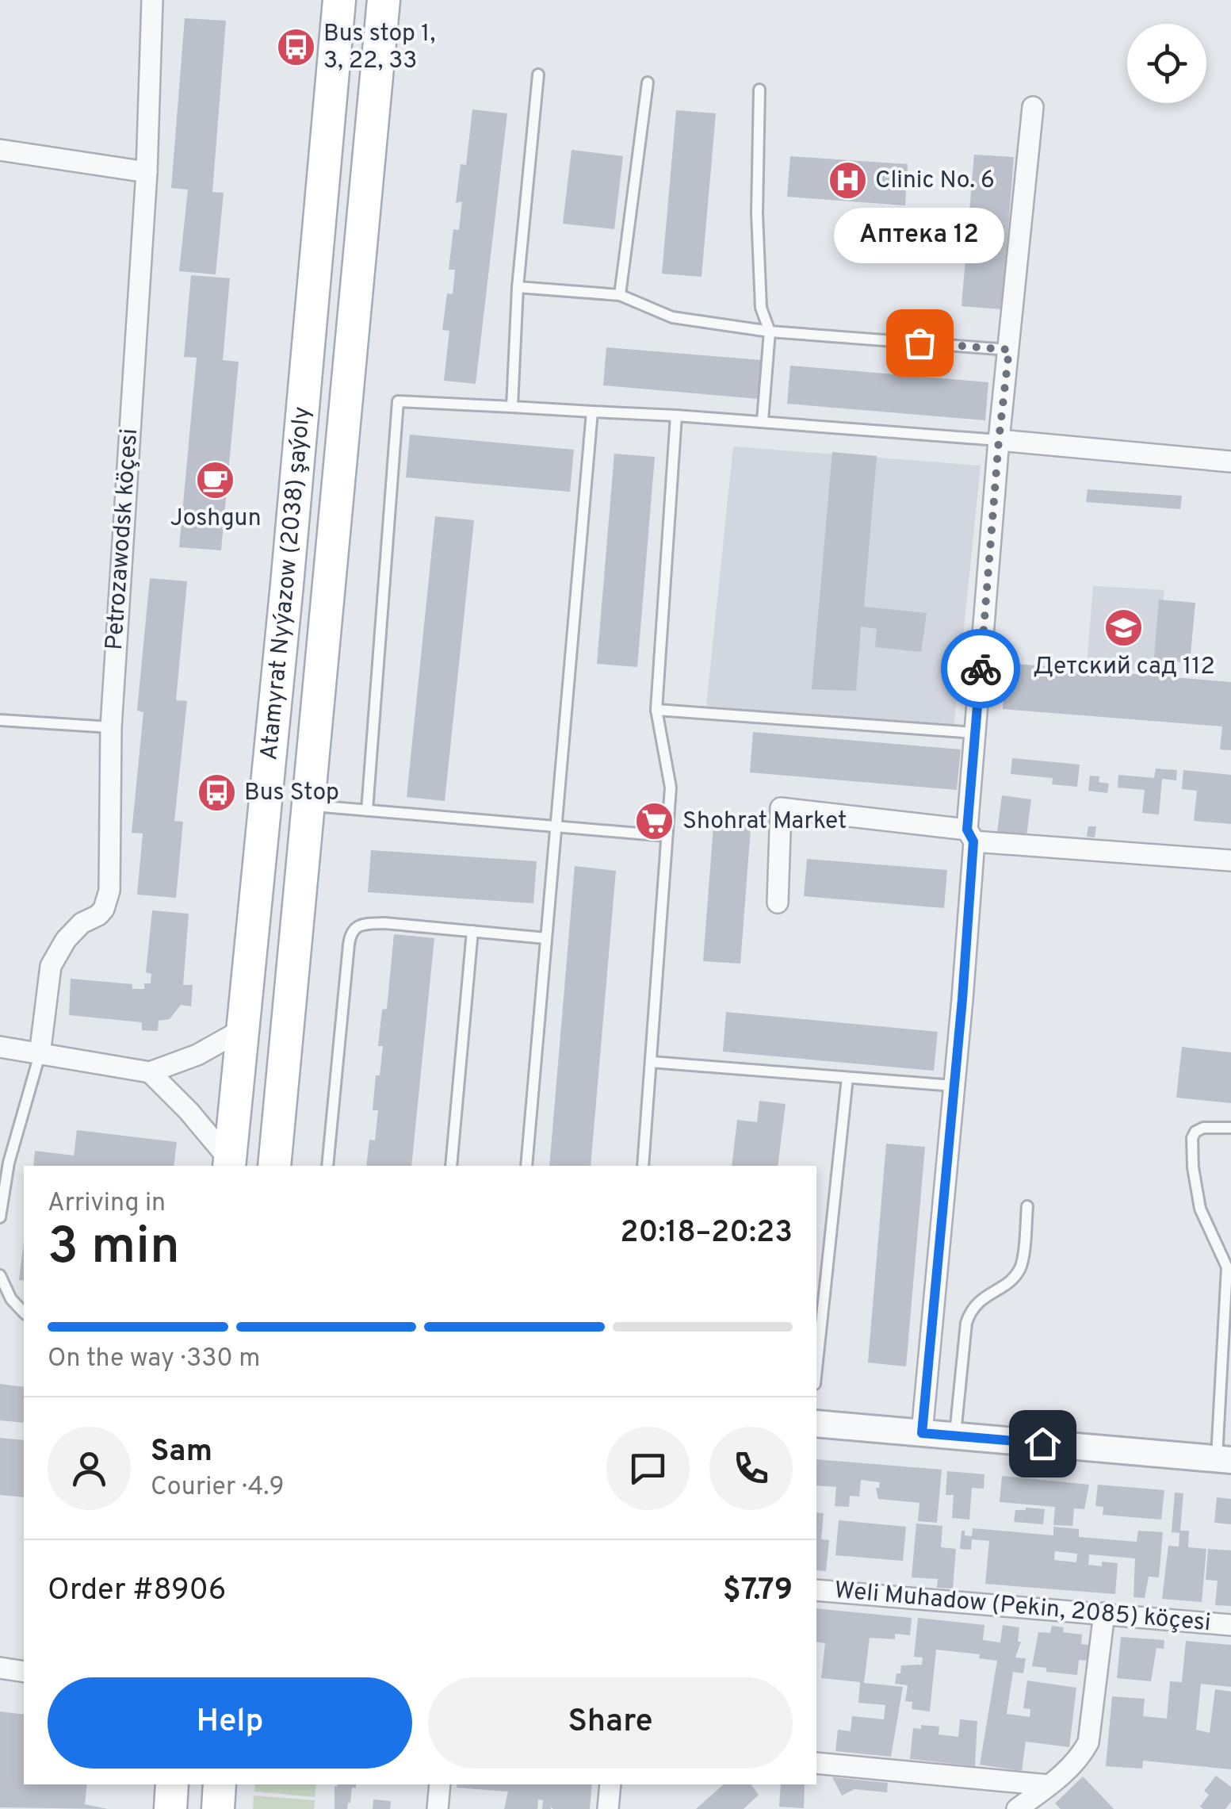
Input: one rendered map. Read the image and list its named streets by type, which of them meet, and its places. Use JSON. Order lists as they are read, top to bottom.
{
  "streets": {
    "main road": ["Atamyrat Nyýazow (2038) şaýoly"],
    "street": ["Petrozawodsk köçesi", "Weli Muhadow (Pekin, 2085) köçesi"]
  },
  "places": {
    "bus stop": ["Bus stop 1, 3, 22, 33", "Bus Stop"],
    "hospital": ["Clinic No. 6"],
    "other": ["Аптека 12"],
    "cafe": ["Joshgun"],
    "school or university": ["Детский сад 112"],
    "supermarket": ["Shohrat Market"]
  },
  "page": {
    "bubble": "Аптека 12",
    "heading": ["3 min", "Arriving in", "20:18–20:23"],
    "panel": [
      "Sam",
      "Courier · 4.9",
      "Order #8906",
      "$7.79"
    ],
    "bar": "On the way · 330 m",
    "buttons": ["Help", "Share"]
  }
}
